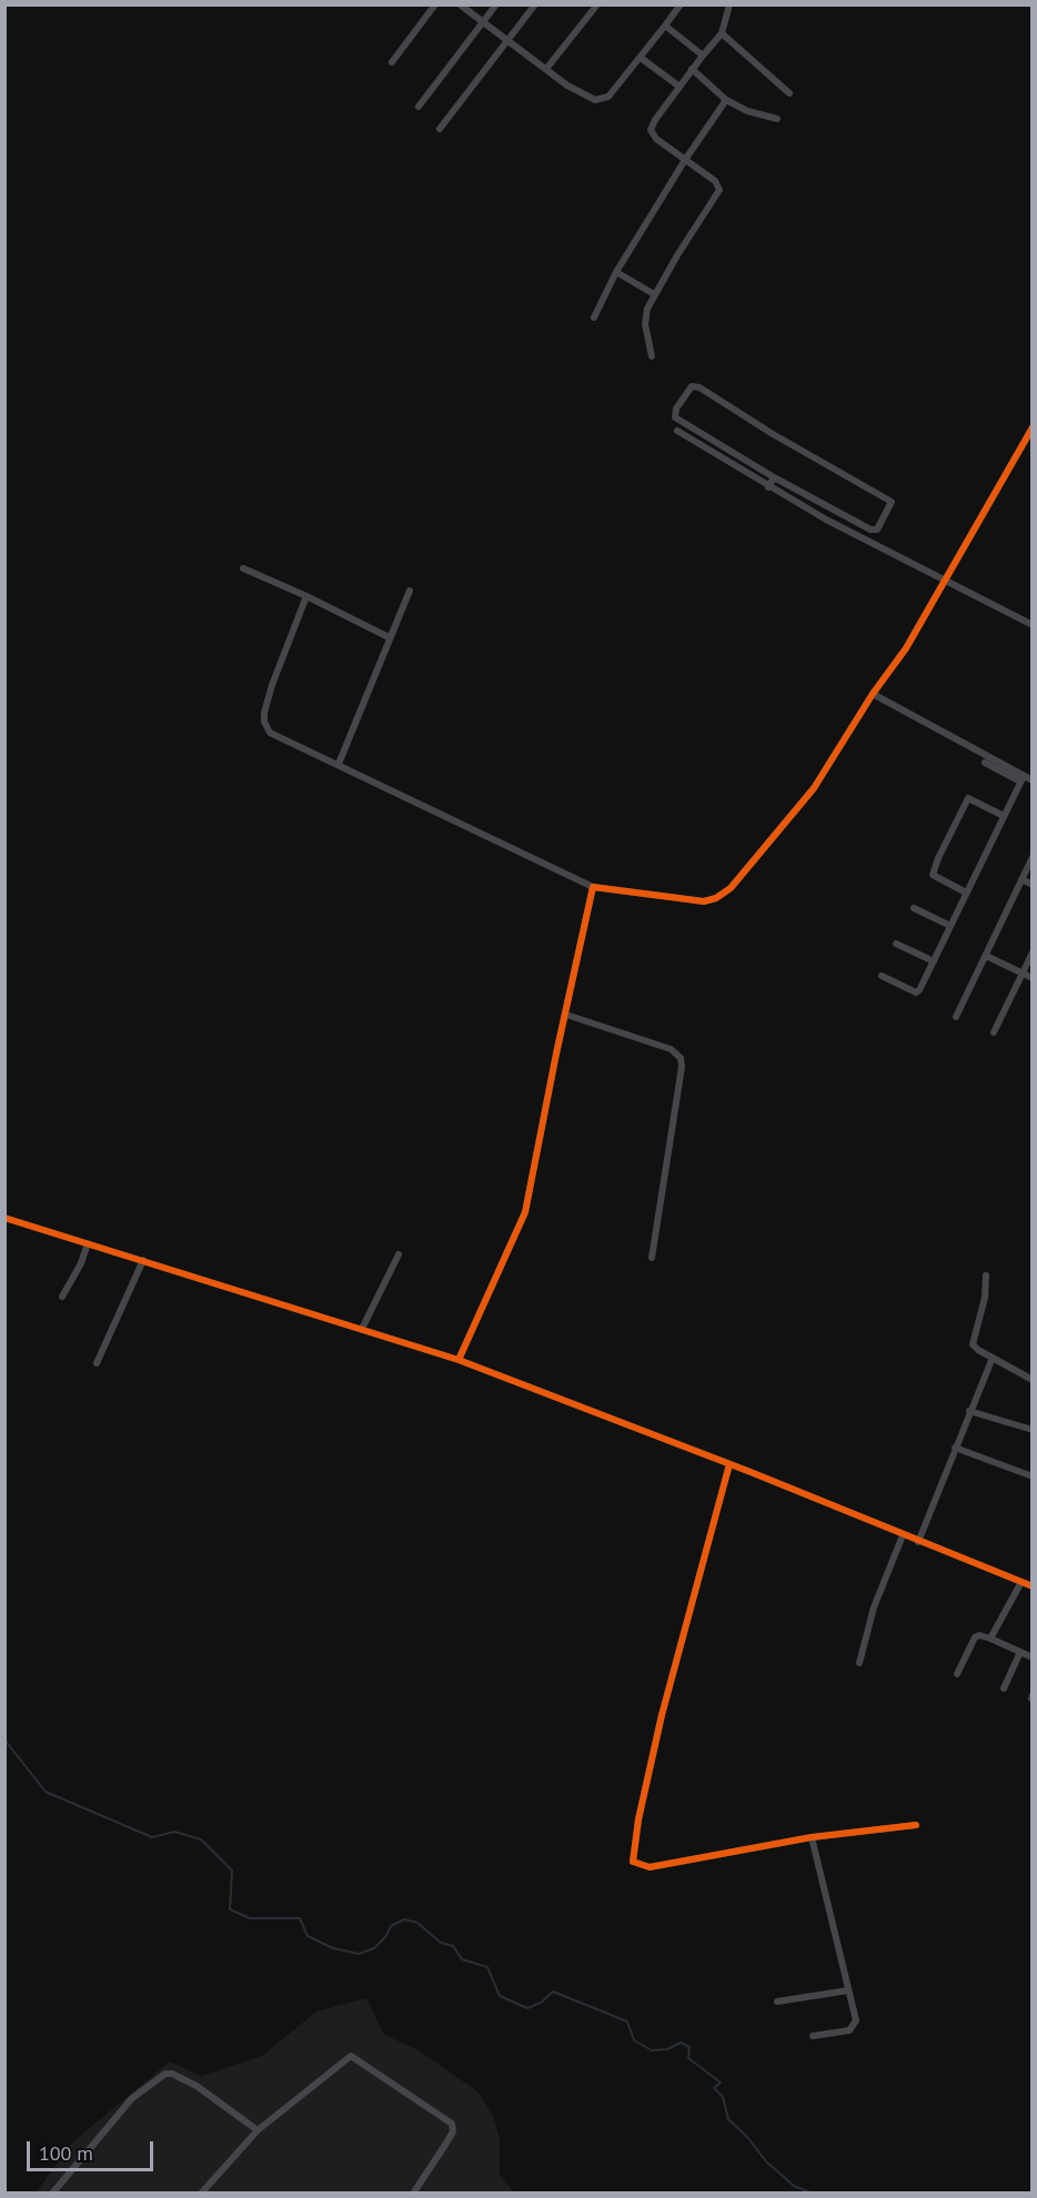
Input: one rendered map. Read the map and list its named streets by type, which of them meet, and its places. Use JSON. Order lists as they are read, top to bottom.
{
  "scale_bar": "100 m"
}
